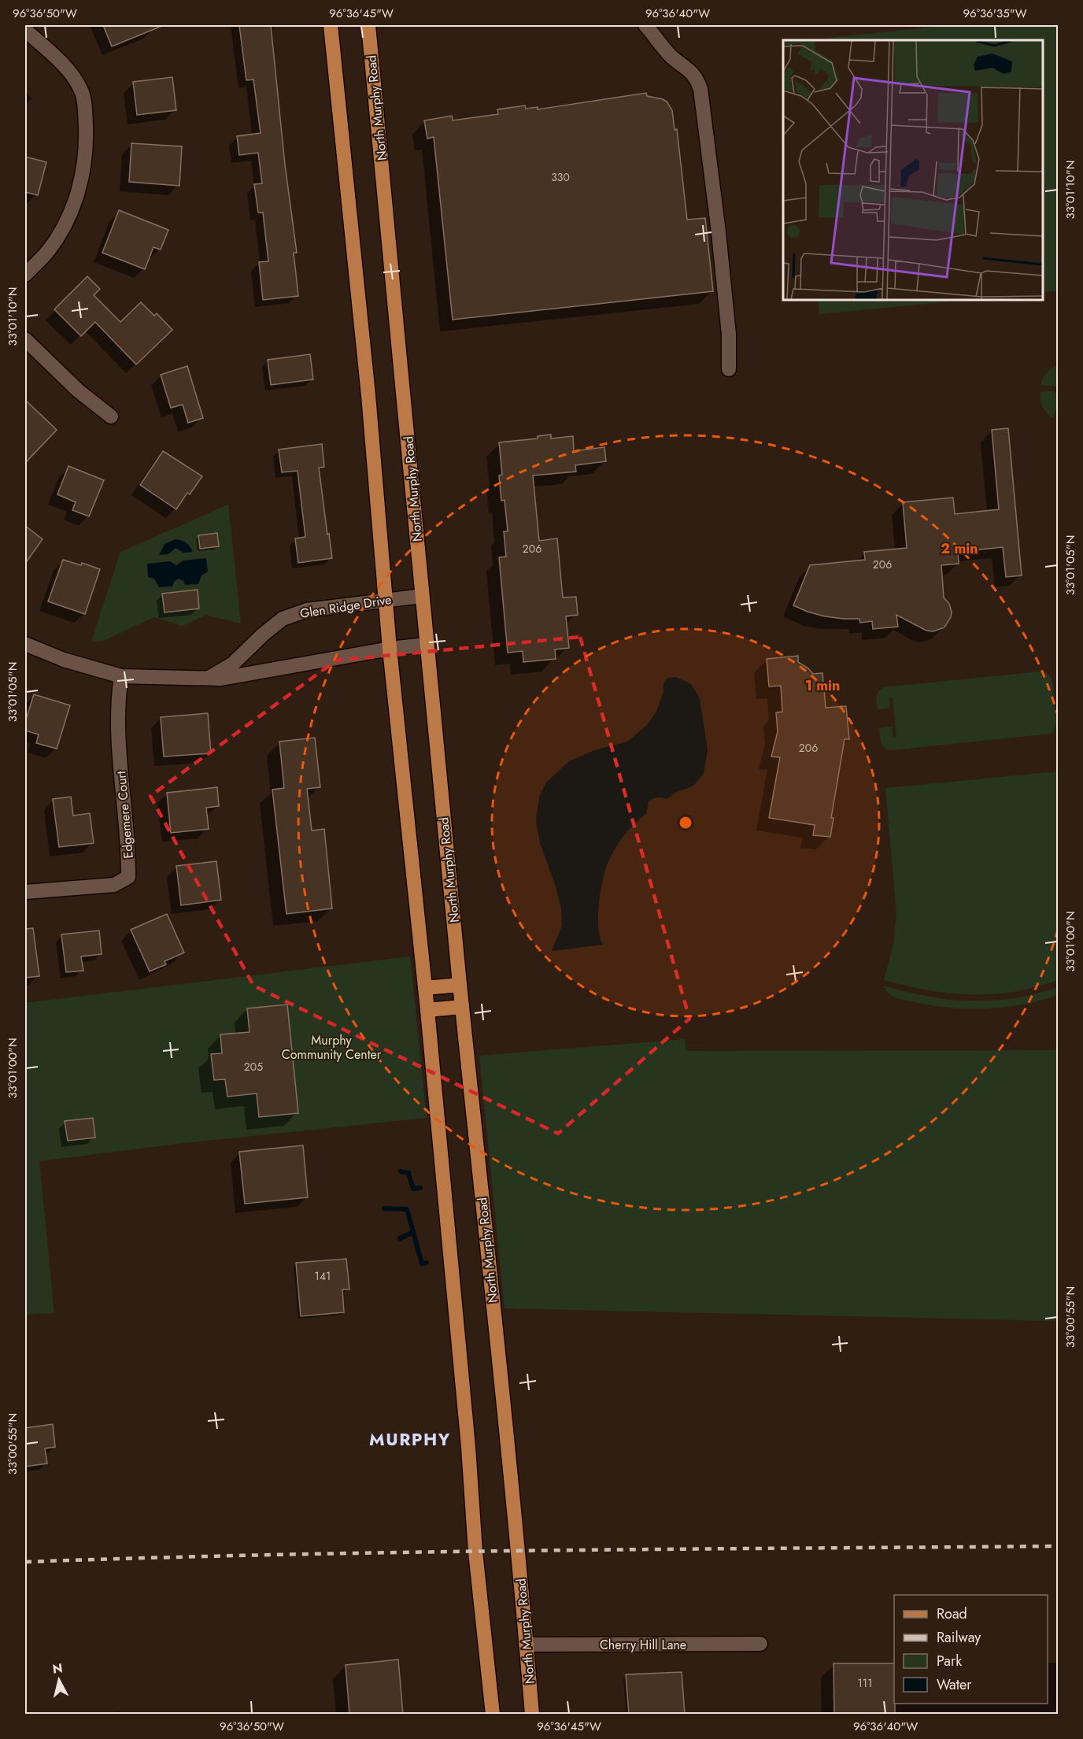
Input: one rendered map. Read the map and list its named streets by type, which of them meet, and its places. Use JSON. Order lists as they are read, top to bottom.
{
  "streets": {
    "main road": ["North Murphy Road"],
    "street": ["Glen Ridge Drive", "Edgemere Court", "Cherry Hill Lane"]
  },
  "crossings": [
    ["North Murphy Road", "Glen Ridge Drive"],
    ["North Murphy Road", "Cherry Hill Lane"]
  ],
  "districts": ["MURPHY"],
  "parks": ["Murphy Community Center"],
  "house_numbers": [
    "330",
    "206",
    "206",
    "206",
    "205",
    "141",
    "111"
  ],
  "legend": [
    "Road",
    "Railway",
    "Park",
    "Water"
  ],
  "north": "top",
  "coordinates": [
    "96°36'50\"W",
    "96°36'45\"W",
    "96°36'40\"W",
    "96°36'35\"W",
    "33°01'10\"N",
    "33°01'05\"N",
    "33°01'00\"N",
    "33°00'55\"N"
  ],
  "rings": ["2 min", "1 min"]
}
